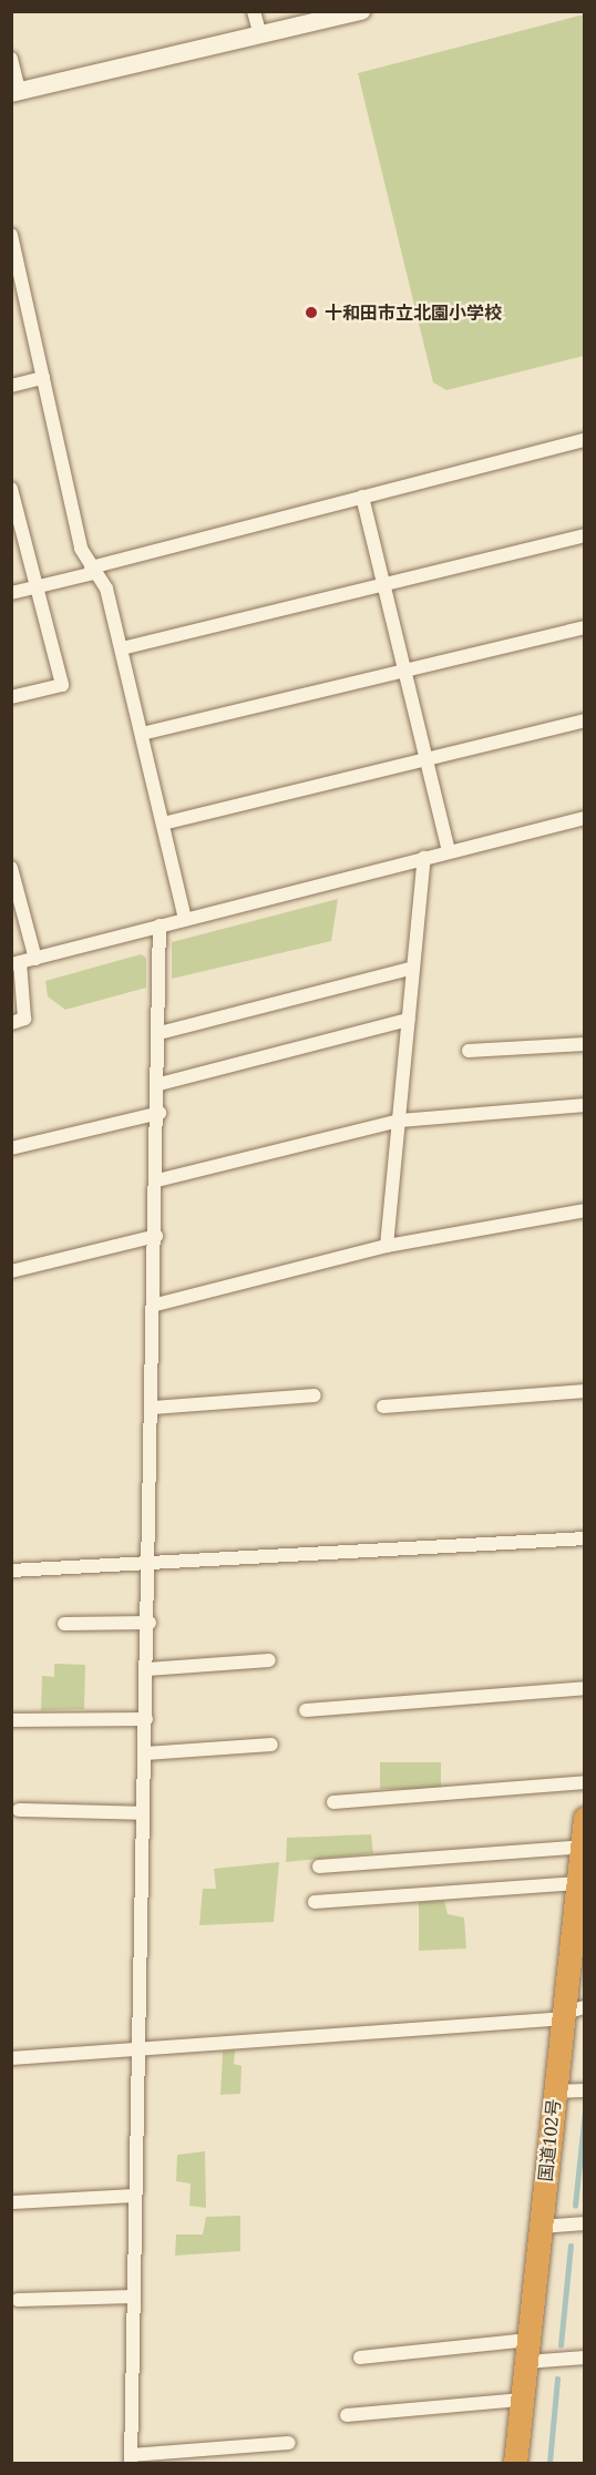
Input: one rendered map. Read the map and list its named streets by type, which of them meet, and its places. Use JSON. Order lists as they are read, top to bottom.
{
  "streets": {
    "highway": ["国道102号"]
  },
  "places": ["十和田市立北園小学校"]
}
